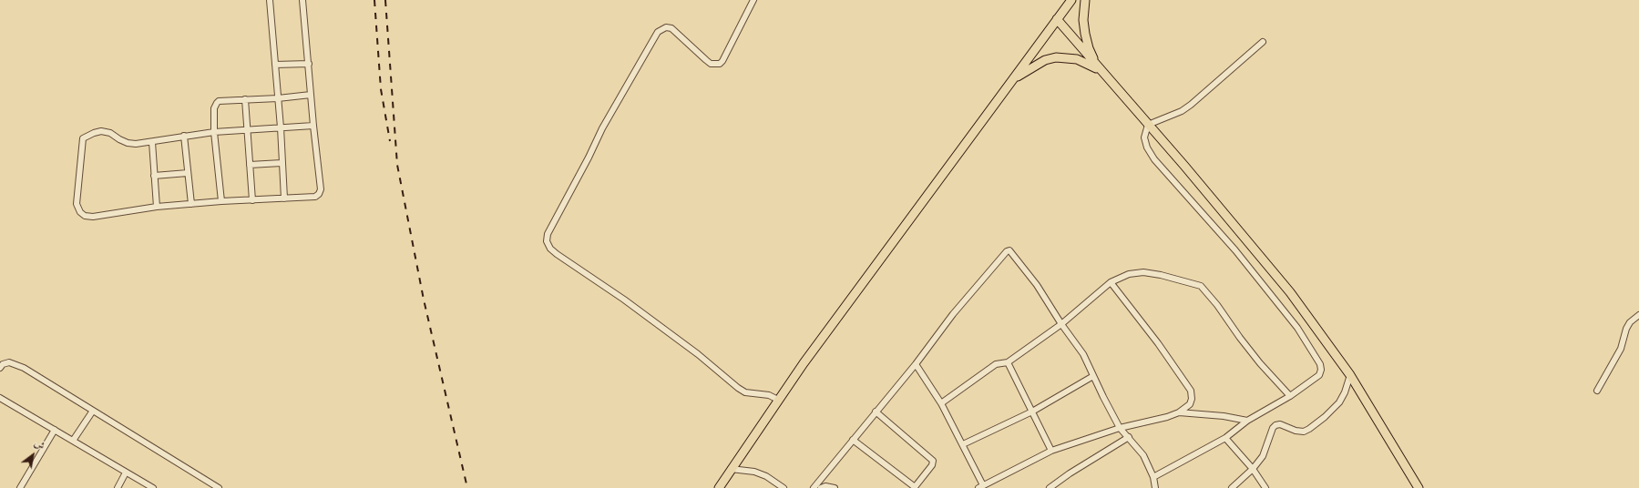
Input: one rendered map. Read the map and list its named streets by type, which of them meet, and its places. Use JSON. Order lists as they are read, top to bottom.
{
  "north": "top right"
}
